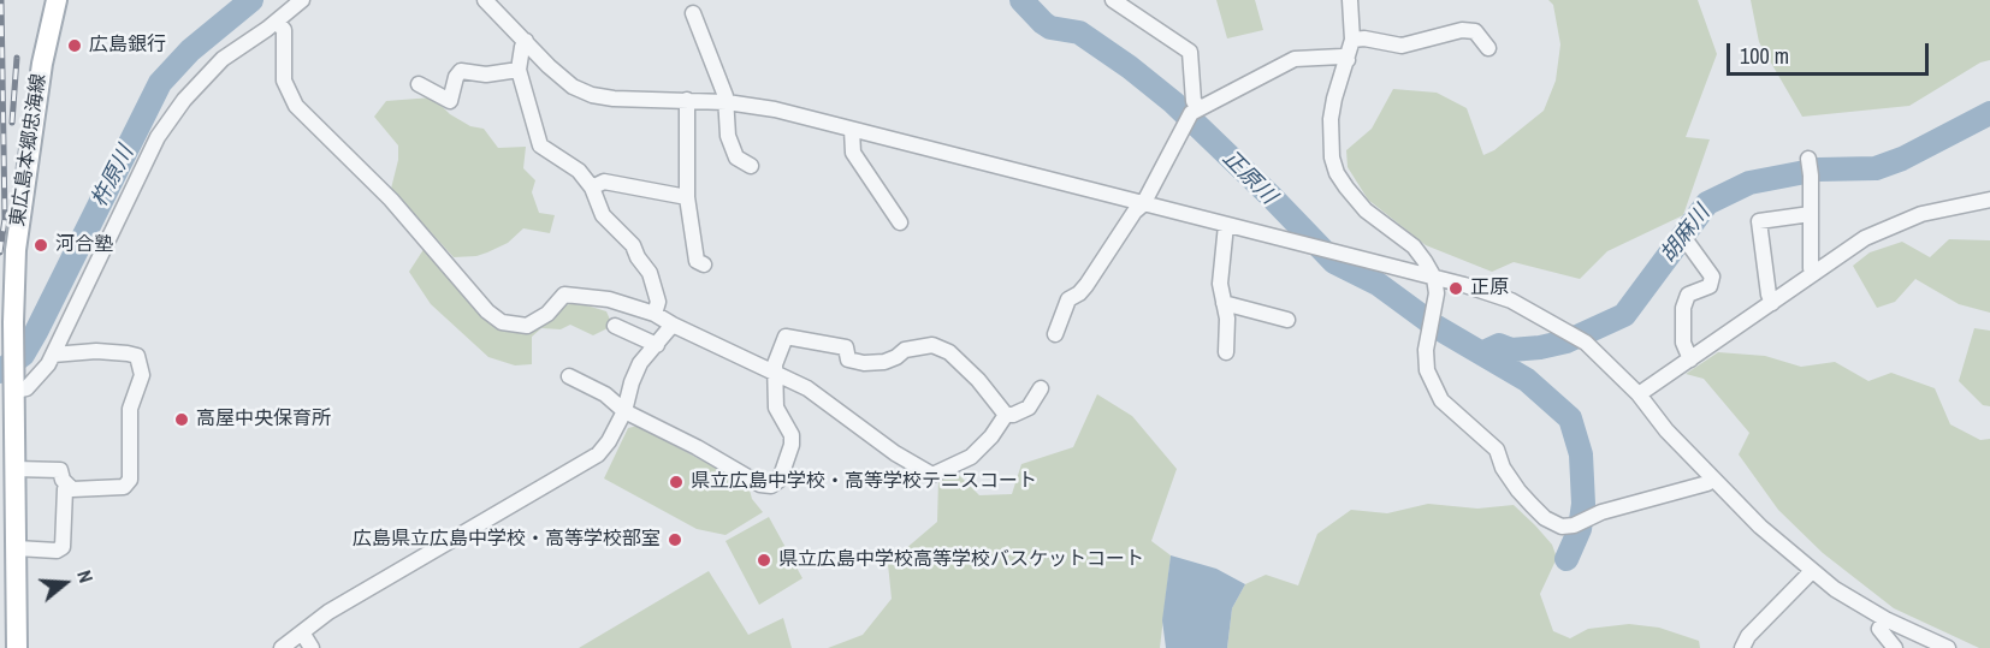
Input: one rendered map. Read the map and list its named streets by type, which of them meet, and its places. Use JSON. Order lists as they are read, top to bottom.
{
  "streets": {
    "main road": ["東広島本郷忠海線"]
  },
  "water": ["杵原川", "正原川", "胡麻川"],
  "places": [
    "広島銀行",
    "河合塾",
    "正原",
    "高屋中央保育所",
    "県立広島中学校・高等学校テニスコート",
    "広島県立広島中学校・高等学校部室",
    "県立広島中学校高等学校バスケットコート"
  ],
  "scale_bar": "100 m",
  "north": "right"
}
